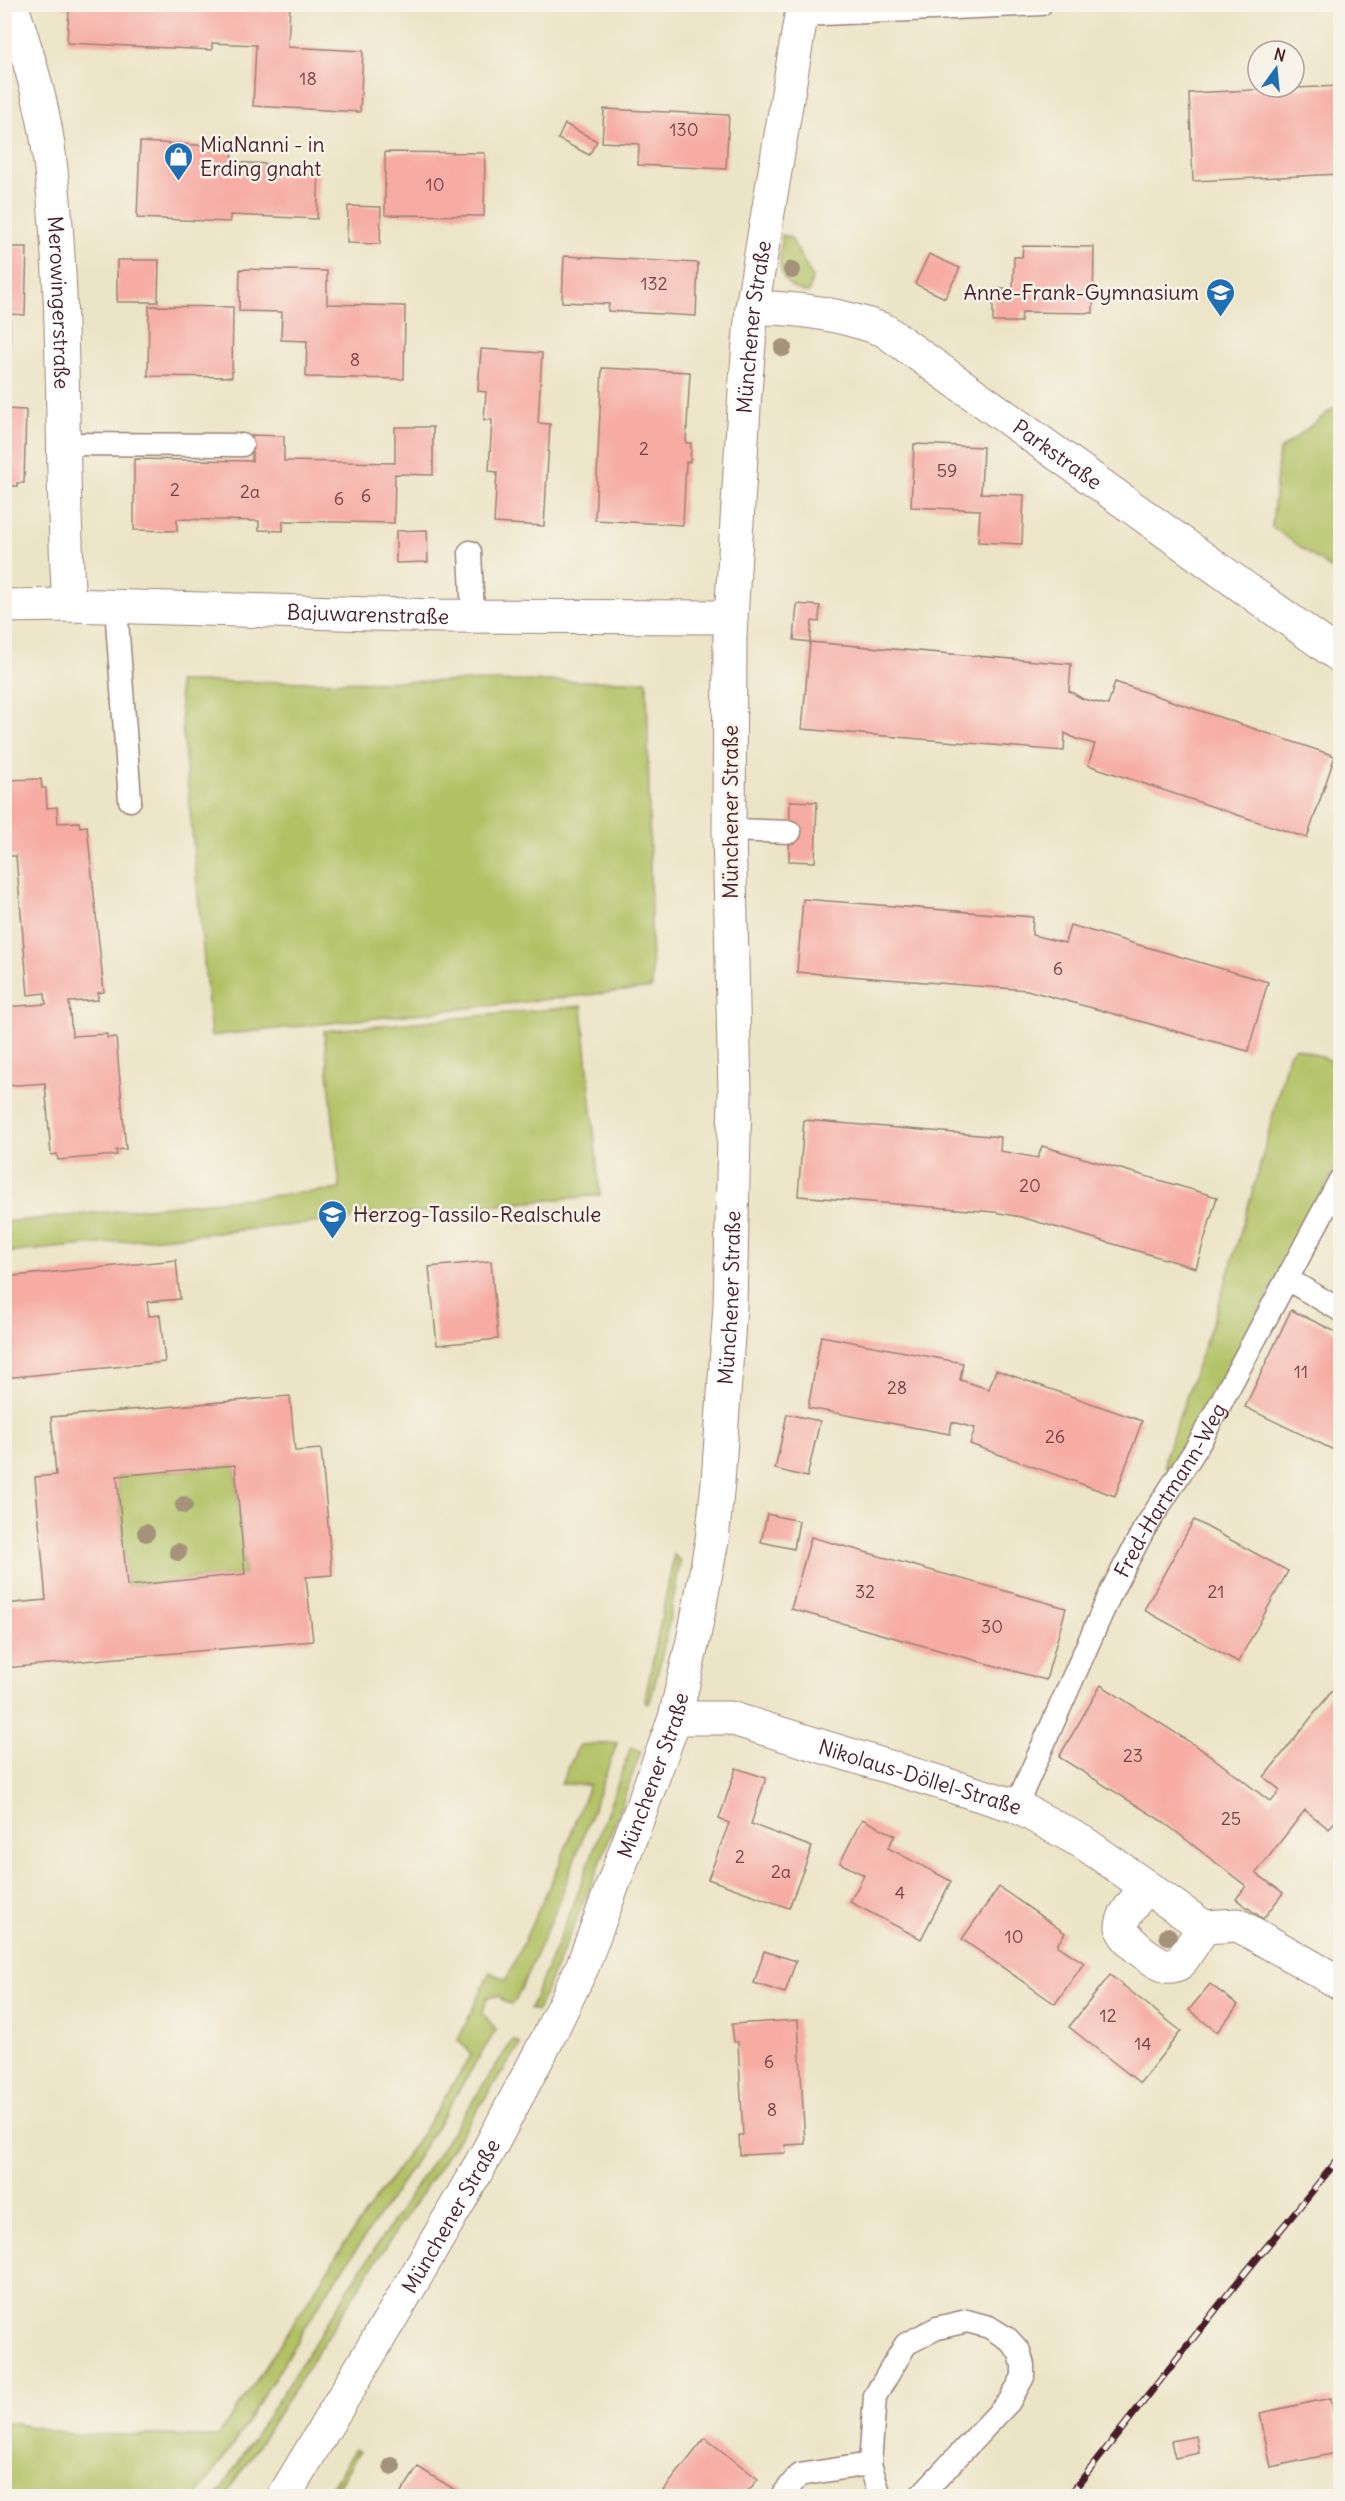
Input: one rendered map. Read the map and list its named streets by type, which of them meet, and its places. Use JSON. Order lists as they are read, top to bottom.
{
  "streets": {
    "street": [
      "Merowingerstraße",
      "Münchener Straße",
      "Parkstraße",
      "Bajuwarenstraße",
      "Nikolaus-Döllel-Straße"
    ],
    "lane": ["Fred-Hartmann-Weg"]
  },
  "crossings": [
    ["Merowingerstraße", "Bajuwarenstraße"],
    ["Münchener Straße", "Parkstraße"],
    ["Münchener Straße", "Bajuwarenstraße"],
    ["Münchener Straße", "Nikolaus-Döllel-Straße"],
    ["Fred-Hartmann-Weg", "Nikolaus-Döllel-Straße"]
  ],
  "places": {
    "shop": ["MiaNanni - in Erding gnaht"],
    "school or university": ["Anne-Frank-Gymnasium", "Herzog-Tassilo-Realschule"]
  },
  "house_numbers": [
    "18",
    "130",
    "10",
    "132",
    "8",
    "2",
    "59",
    "2",
    "2a",
    "6",
    "6",
    "6",
    "20",
    "11",
    "28",
    "26",
    "32",
    "21",
    "30",
    "23",
    "25",
    "2",
    "2a",
    "4",
    "10",
    "12",
    "14",
    "6",
    "8"
  ],
  "north": "top"
}
